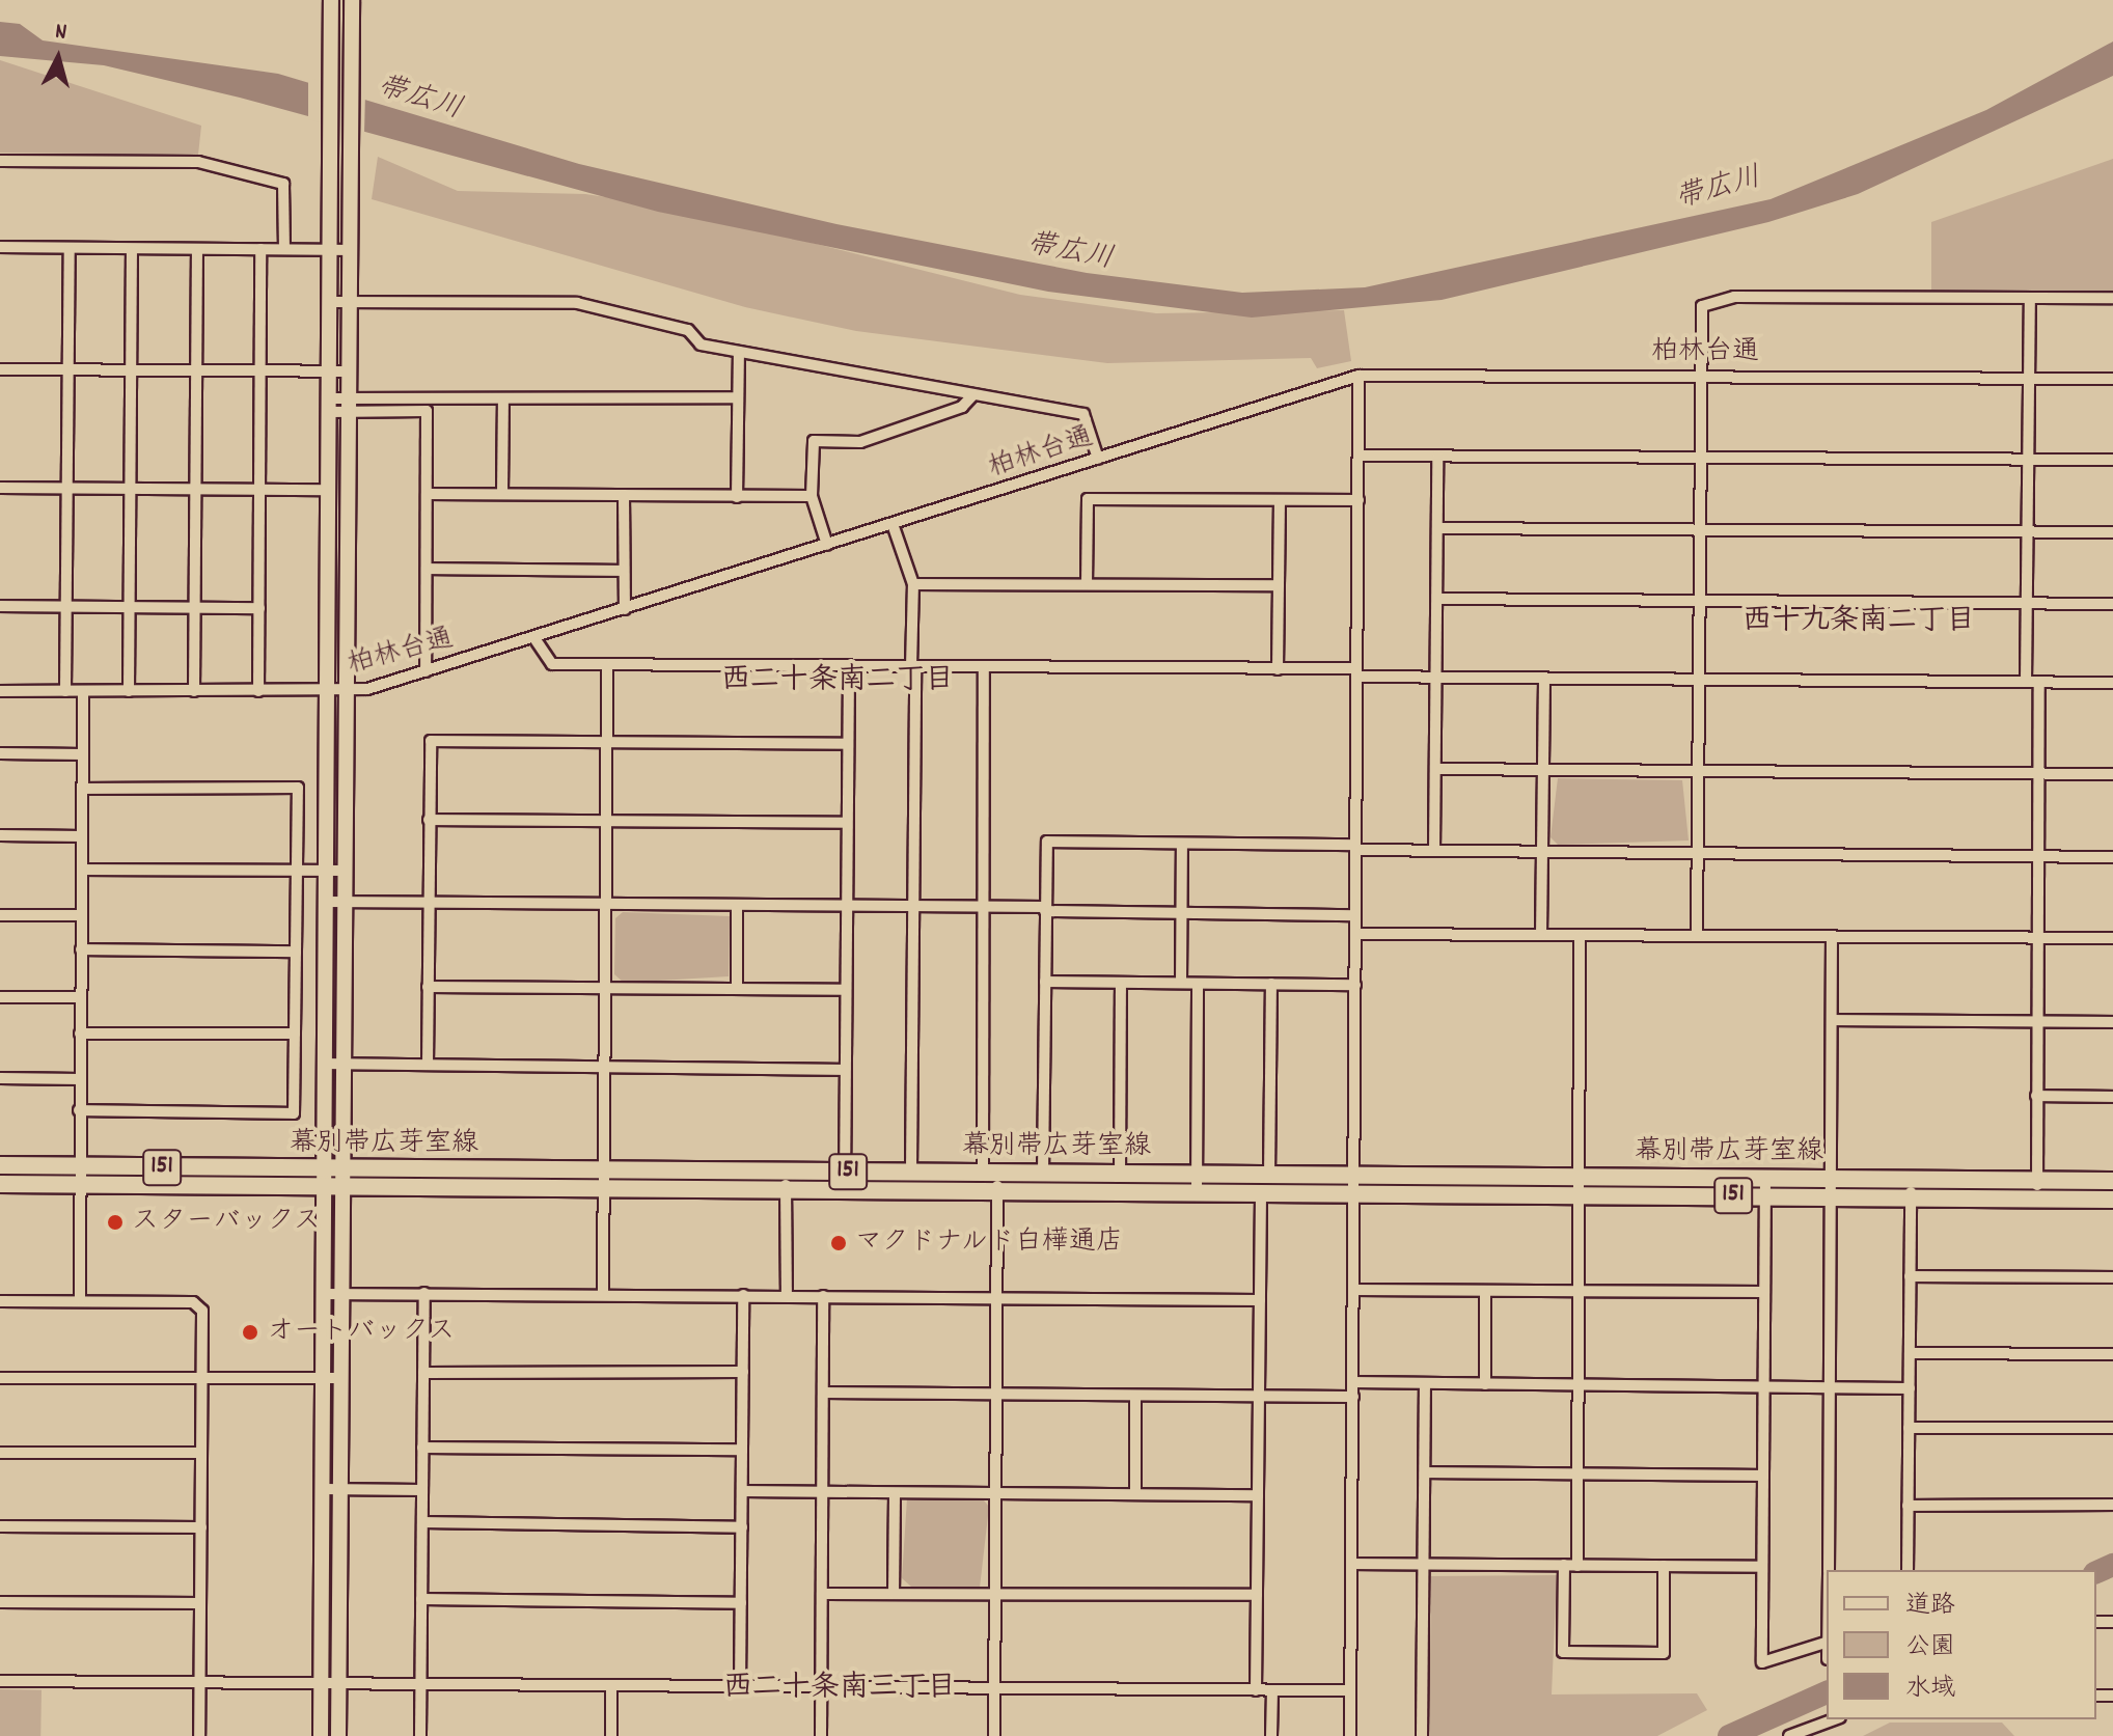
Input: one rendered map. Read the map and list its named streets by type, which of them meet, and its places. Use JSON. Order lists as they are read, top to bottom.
{
  "streets": {
    "main road": ["幕別帯広芽室線", "151"],
    "street": ["柏林台通"]
  },
  "districts": ["西十九条南二丁目", "西二十条南二丁目", "西二十条南三丁目"],
  "water": ["帯広川"],
  "places": ["スターバックス", "マクドナルド白樺通店", "オートバックス"],
  "legend": ["道路", "公園", "水域"],
  "north": "top"
}
